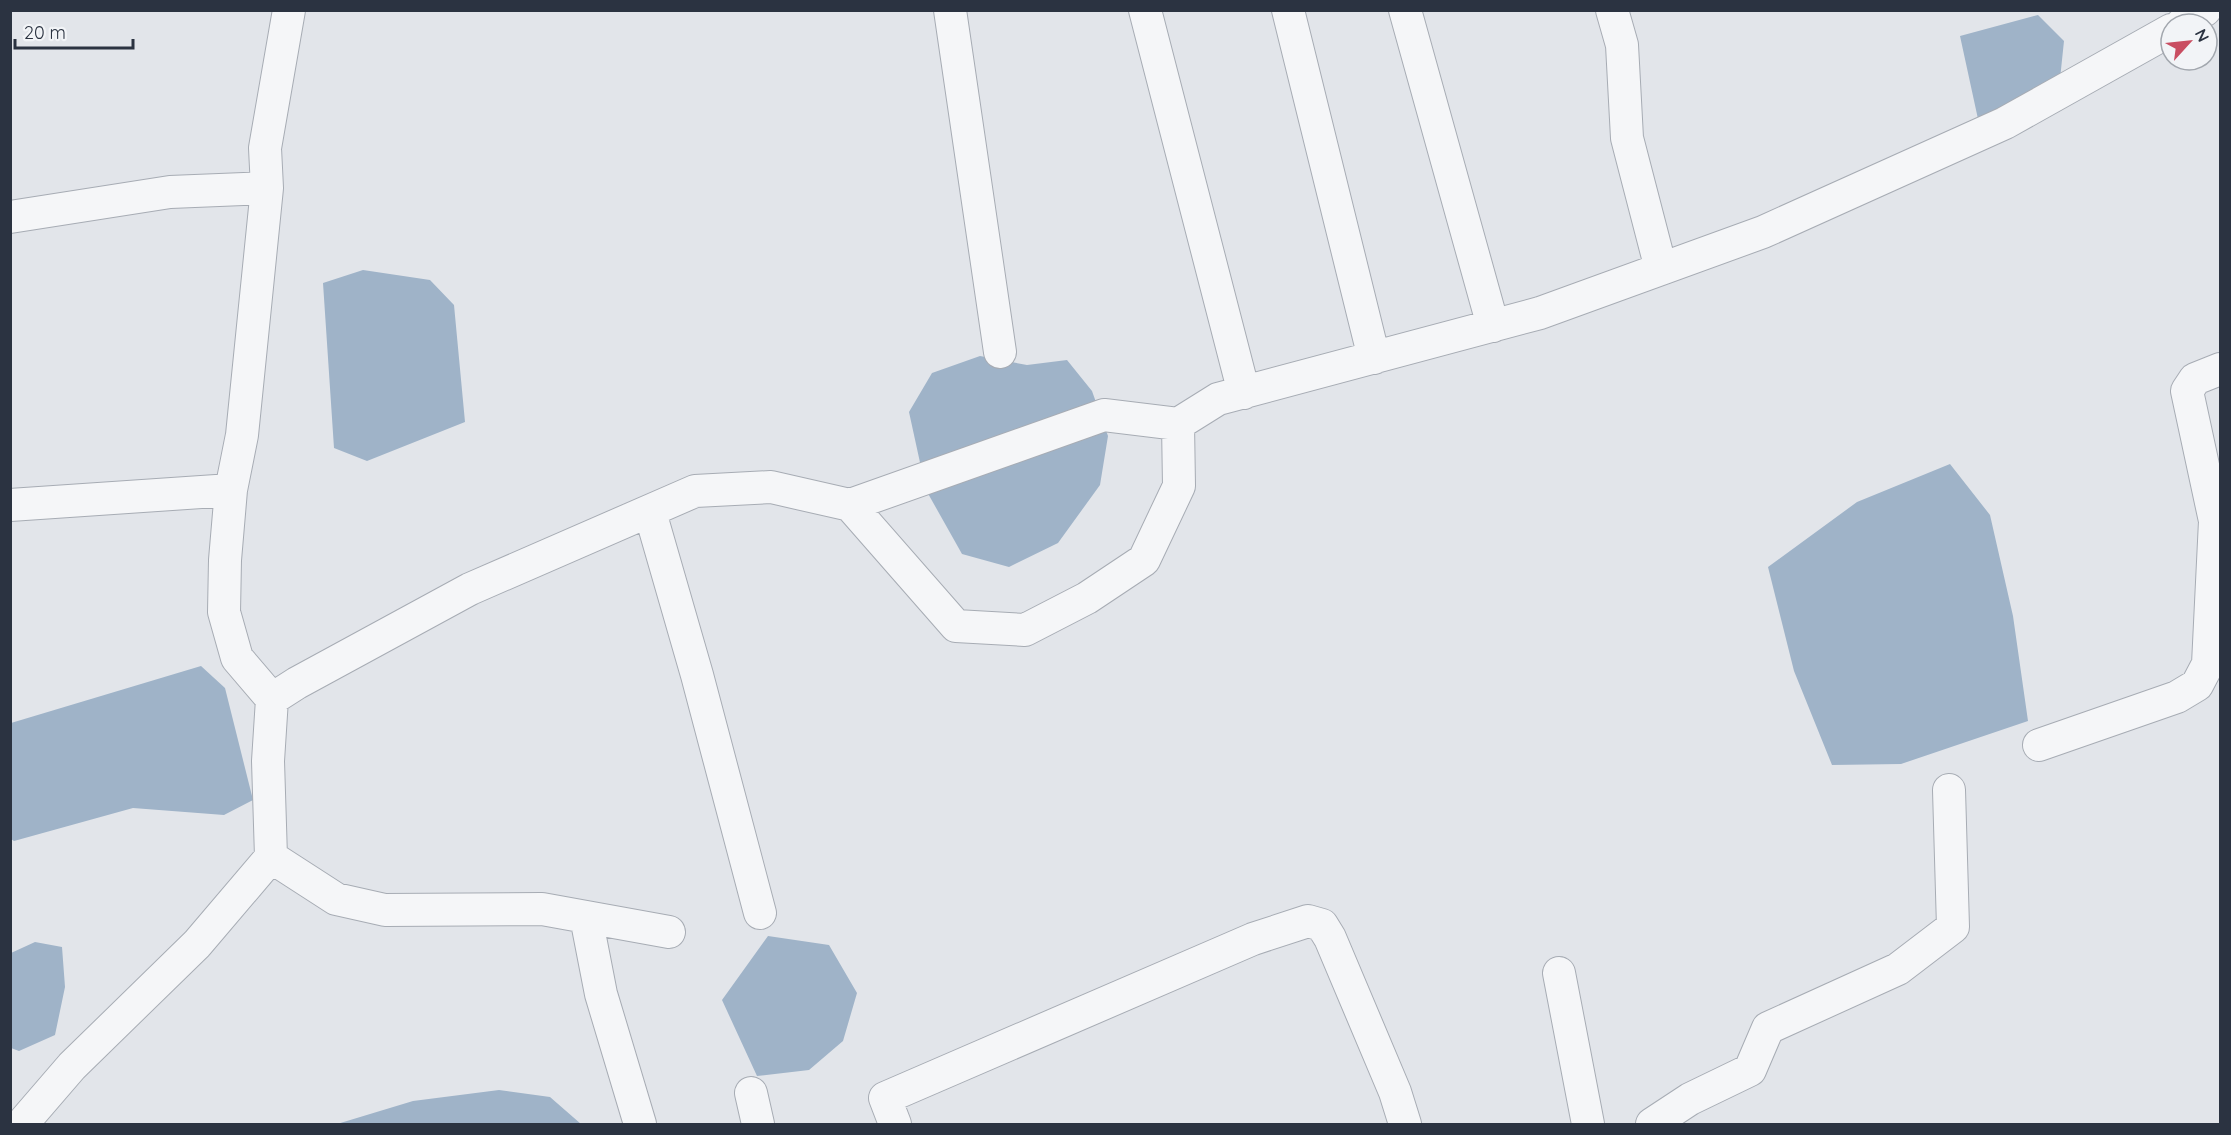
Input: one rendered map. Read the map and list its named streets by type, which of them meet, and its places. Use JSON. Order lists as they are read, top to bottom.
{
  "scale_bar": "20 m",
  "north": "top right"
}
